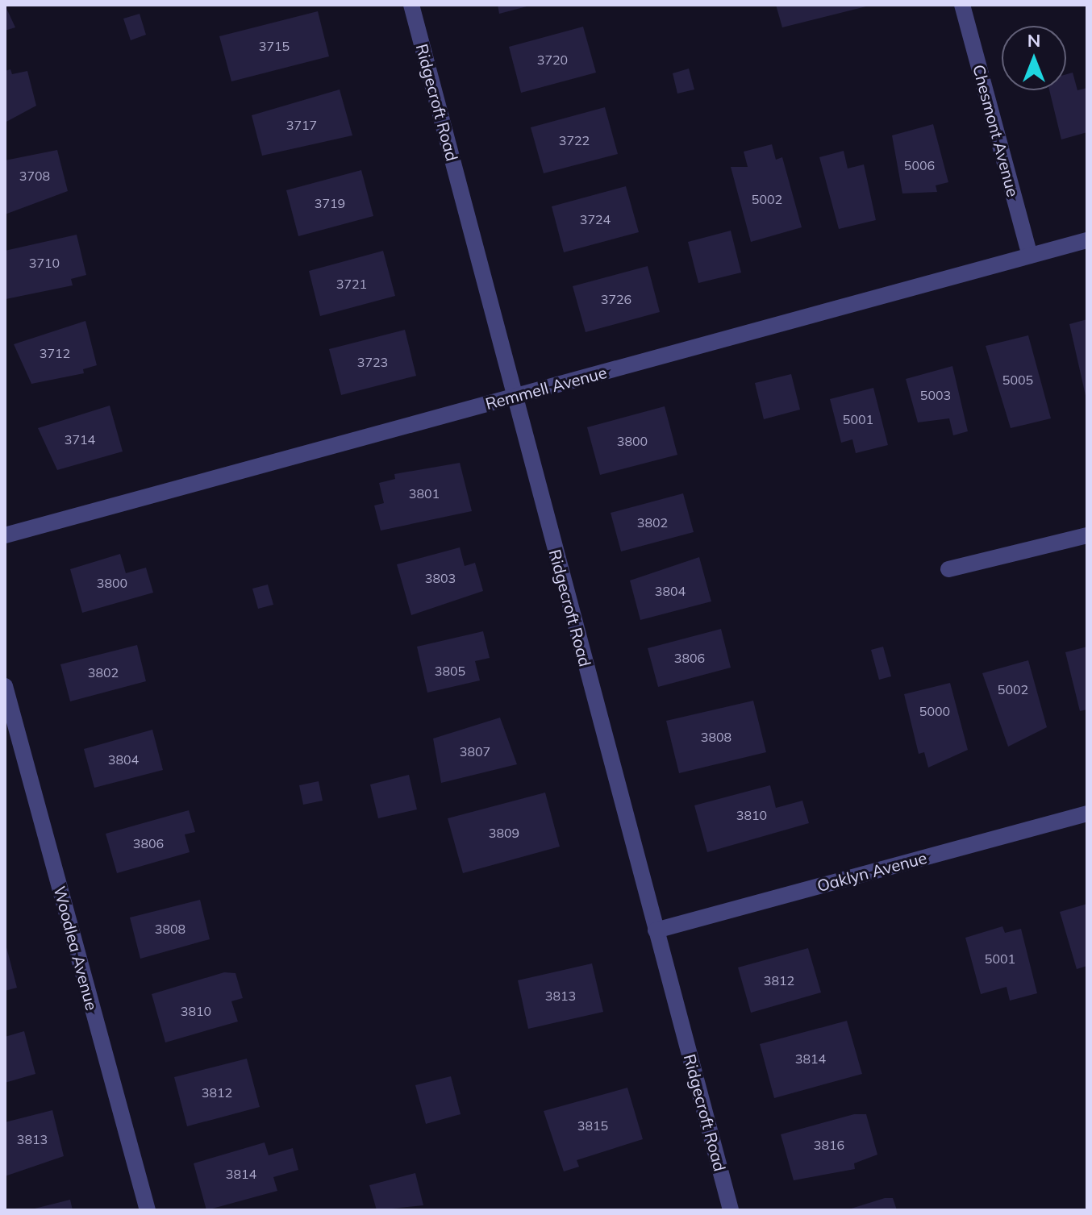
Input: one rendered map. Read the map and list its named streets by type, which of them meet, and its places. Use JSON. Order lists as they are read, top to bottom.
{
  "streets": {
    "street": [
      "Ridgecroft Road",
      "Chesmont Avenue",
      "Remmell Avenue",
      "Oaklyn Avenue",
      "Woodlea Avenue"
    ]
  },
  "crossings": [
    ["Ridgecroft Road", "Remmell Avenue"],
    ["Ridgecroft Road", "Oaklyn Avenue"],
    ["Chesmont Avenue", "Remmell Avenue"]
  ],
  "house_numbers": [
    "3715",
    "3720",
    "3717",
    "3722",
    "5006",
    "3708",
    "5002",
    "3719",
    "3724",
    "3710",
    "3721",
    "3726",
    "3712",
    "3723",
    "5005",
    "5003",
    "5001",
    "3714",
    "3800",
    "3801",
    "3802",
    "3803",
    "3800",
    "3804",
    "3806",
    "3805",
    "3802",
    "5002",
    "5000",
    "3808",
    "3807",
    "3804",
    "3810",
    "3809",
    "3806",
    "3808",
    "5001",
    "3812",
    "3813",
    "3810",
    "3814",
    "3812",
    "3815",
    "3813",
    "3816",
    "3814"
  ],
  "north": "top"
}
